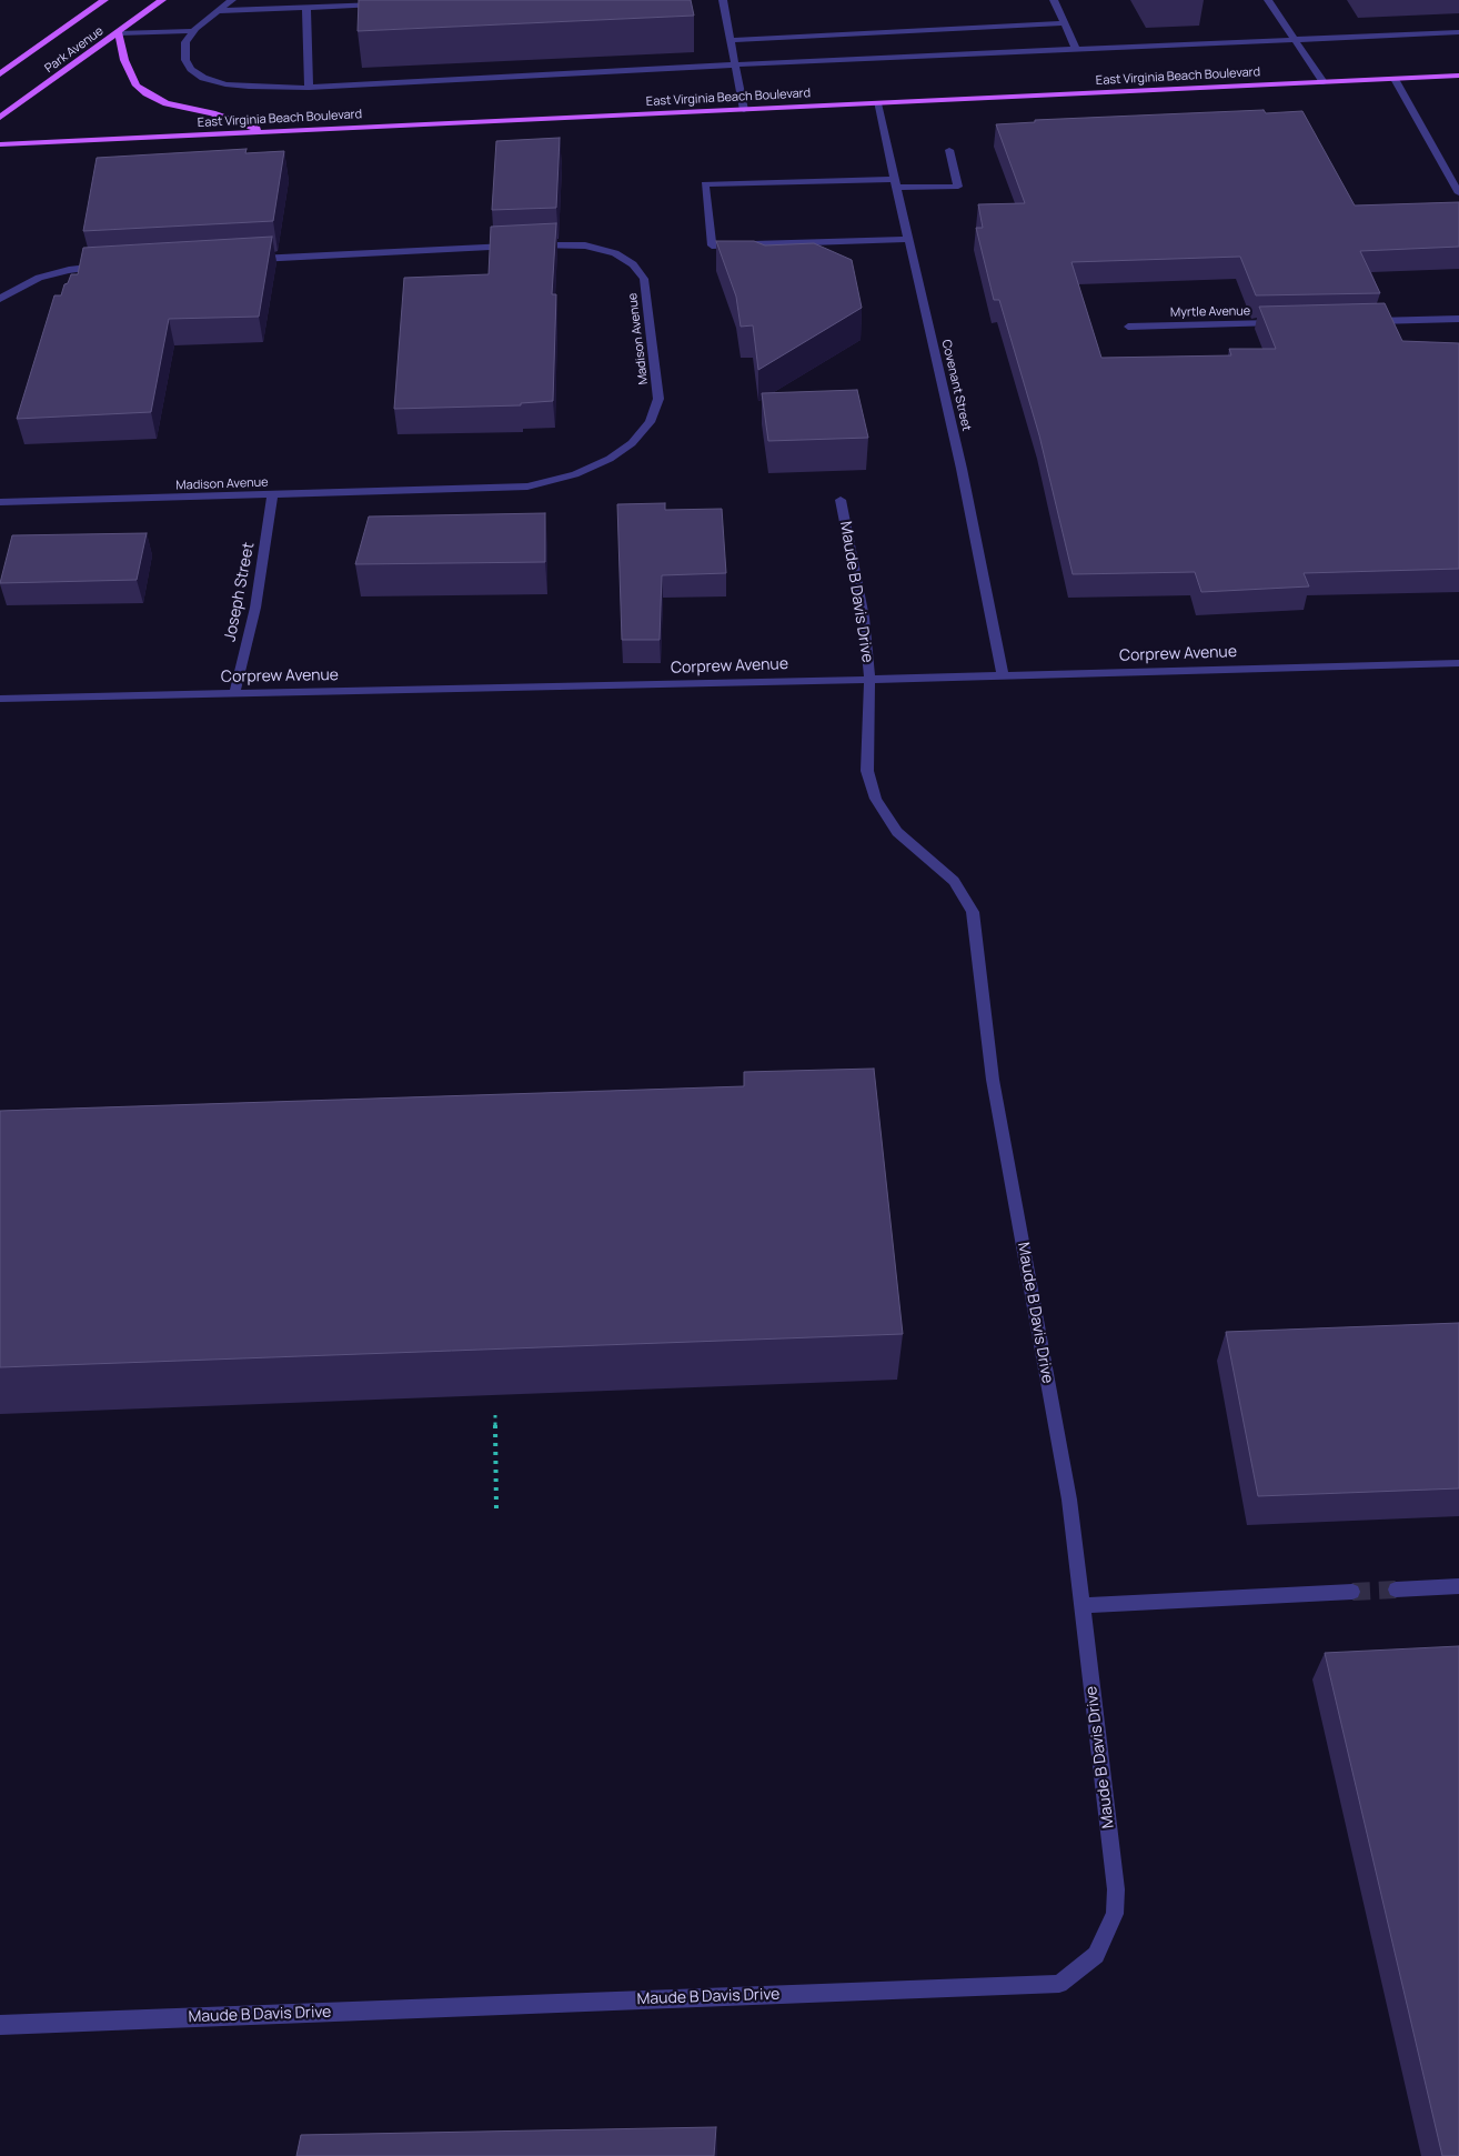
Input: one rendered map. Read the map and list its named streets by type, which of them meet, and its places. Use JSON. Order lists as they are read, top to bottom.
{
  "streets": {
    "main road": ["Park Avenue", "East Virginia Beach Boulevard"],
    "street": [
      "Myrtle Avenue",
      "Madison Avenue",
      "Covenant Street",
      "Joseph Street",
      "Maude B Davis Drive",
      "Corprew Avenue"
    ]
  },
  "crossings": [
    ["East Virginia Beach Boulevard", "Covenant Street"],
    ["Madison Avenue", "Joseph Street"],
    ["Covenant Street", "Corprew Avenue"],
    ["Joseph Street", "Corprew Avenue"],
    ["Maude B Davis Drive", "Corprew Avenue"]
  ]
}
